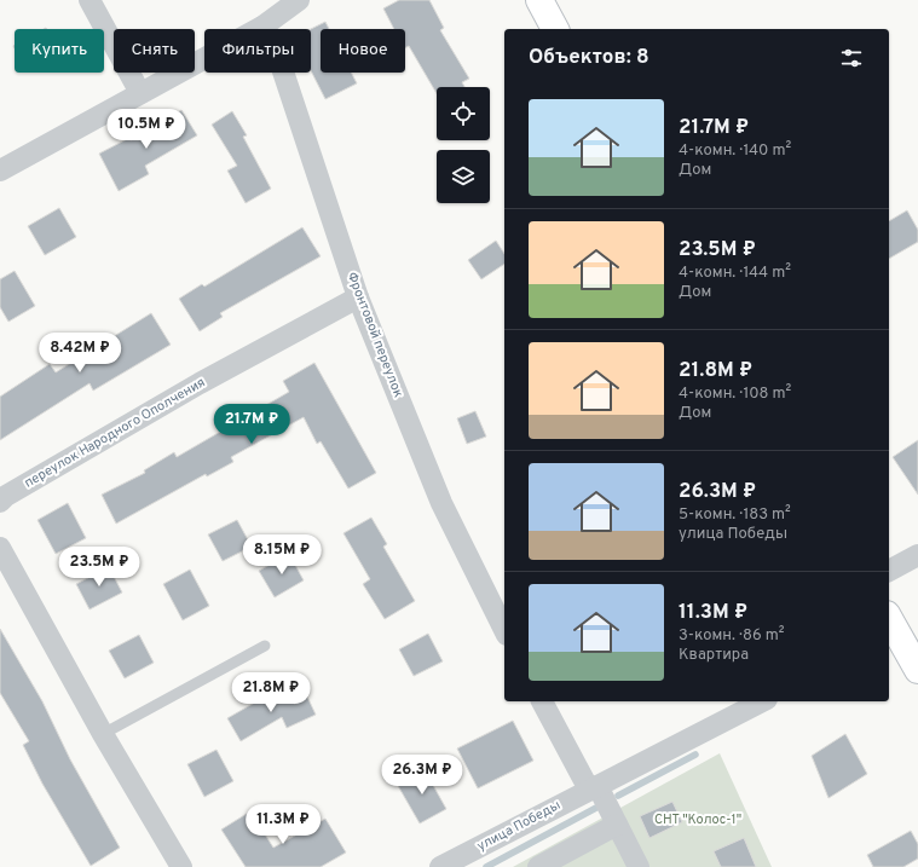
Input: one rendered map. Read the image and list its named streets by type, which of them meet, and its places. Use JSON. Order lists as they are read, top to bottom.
{
  "streets": {
    "street": ["Фронтовой переулок", "переулок Народного Ополчения", "улица Победы"]
  },
  "crossings": [
    ["Фронтовой переулок", "переулок Народного Ополчения"]
  ],
  "parks": ["СНТ \"Колос-1\""],
  "page": {
    "chip": [
      "Купить",
      "Снять",
      "Фильтры",
      "Новое"
    ],
    "heading": "Объектов: 8",
    "list": [
      {
        "name": "21.7M ₽",
        "note": "4-комн. · 140 m² · Дом"
      },
      {
        "name": "23.5M ₽",
        "note": "4-комн. · 144 m² · Дом"
      },
      {
        "name": "21.8M ₽",
        "note": "4-комн. · 108 m² · Дом"
      },
      {
        "name": "26.3M ₽",
        "note": "5-комн. · 183 m² · улица Победы"
      },
      {
        "name": "11.3M ₽",
        "note": "3-комн. · 86 m² · Квартира"
      }
    ],
    "price": [
      "10.5M ₽",
      "8.42M ₽",
      "21.7M ₽",
      "8.15M ₽",
      "23.5M ₽",
      "21.8M ₽",
      "26.3M ₽",
      "11.3M ₽"
    ]
  }
}
